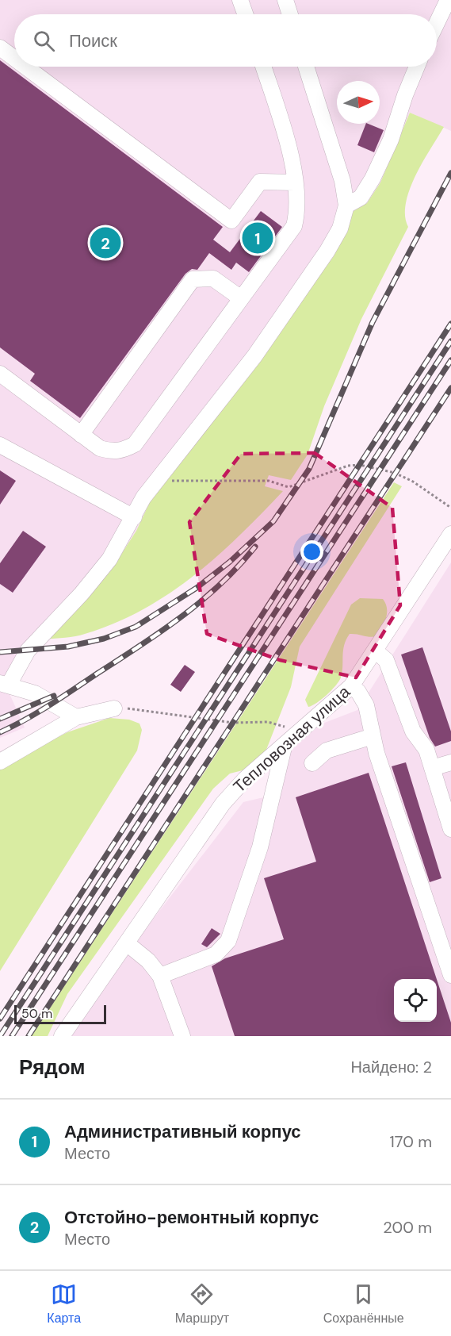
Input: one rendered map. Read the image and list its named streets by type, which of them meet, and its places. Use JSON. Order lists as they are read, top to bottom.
{
  "streets": {
    "street": ["Тепловозная улица"]
  },
  "scale_bar": "50 m",
  "north": "right",
  "page": {
    "search": "Поиск",
    "pins": ["1", "2"],
    "scale": "50 m",
    "heading": ["Рядом", "Найдено: 2"],
    "list": [
      {
        "mark": "1",
        "name": "Административный корпус",
        "note": "Место",
        "value": "170 m"
      },
      {
        "mark": "2",
        "name": "Отстойно-ремонтный корпус",
        "note": "Место",
        "value": "200 m"
      }
    ],
    "nav": ["Карта", "Маршрут", "Сохранённые"]
  }
}
